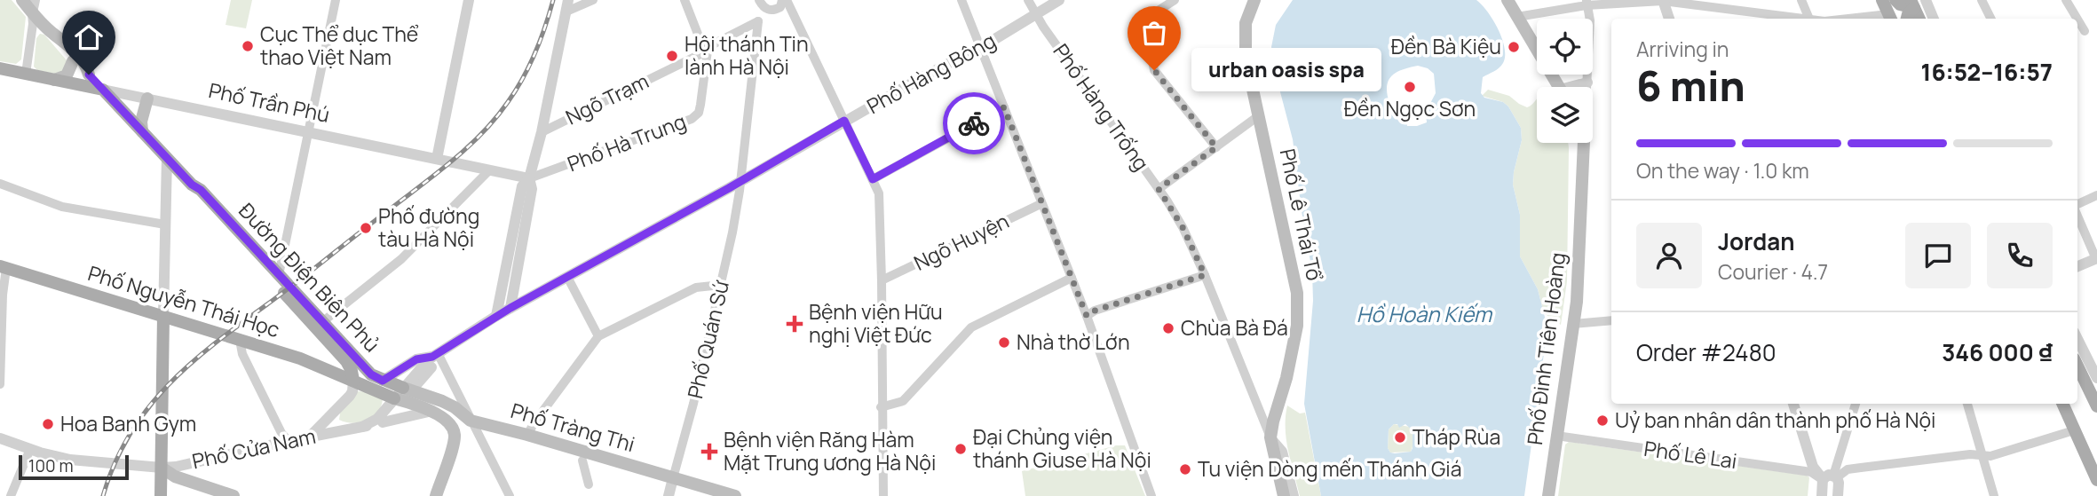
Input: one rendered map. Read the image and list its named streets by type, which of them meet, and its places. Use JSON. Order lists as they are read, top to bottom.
{
  "streets": {
    "main road": [
      "Phố Trần Phú",
      "Phố Lê Thái Tổ",
      "Đường Điện Biên Phủ",
      "Phố Nguyễn Thái Học",
      "Phố Đinh Tiên Hoàng",
      "Phố Tràng Thi"
    ],
    "street": [
      "Phố Hàng Bông",
      "Ngõ Trạm",
      "Phố Hàng Trống",
      "Phố Hà Trung",
      "Ngõ Huyện",
      "Phố Quán Sứ",
      "Phố Cửa Nam",
      "Phố Lê Lai"
    ]
  },
  "crossings": [
    ["Phố Hàng Bông", "Phố Hàng Trống"],
    ["Phố Hàng Bông", "Đường Điện Biên Phủ"],
    ["Phố Hàng Bông", "Phố Nguyễn Thái Học"],
    ["Phố Hàng Bông", "Phố Quán Sứ"],
    ["Phố Hàng Bông", "Phố Tràng Thi"],
    ["Phố Hàng Bông", "Phố Cửa Nam"],
    ["Ngõ Trạm", "Phố Hà Trung"],
    ["Ngõ Trạm", "Phố Quán Sứ"],
    ["Phố Trần Phú", "Phố Hà Trung"],
    ["Phố Trần Phú", "Đường Điện Biên Phủ"],
    ["Phố Hàng Trống", "Phố Lê Thái Tổ"],
    ["Đường Điện Biên Phủ", "Phố Nguyễn Thái Học"],
    ["Đường Điện Biên Phủ", "Phố Tràng Thi"],
    ["Đường Điện Biên Phủ", "Phố Cửa Nam"],
    ["Phố Nguyễn Thái Học", "Phố Tràng Thi"],
    ["Phố Nguyễn Thái Học", "Phố Cửa Nam"],
    ["Phố Quán Sứ", "Phố Tràng Thi"],
    ["Phố Đinh Tiên Hoàng", "Phố Lê Lai"],
    ["Phố Tràng Thi", "Phố Cửa Nam"]
  ],
  "water": ["Hồ Hoàn Kiếm"],
  "places": {
    "other": [
      "Cục Thể dục Thể thao Việt Nam",
      "Đền Bà Kiệu",
      "Hội thánh Tin lành Hà Nội",
      "urban oasis spa",
      "Đền Ngọc Sơn",
      "Phố đường tàu Hà Nội",
      "Chùa Bà Đá",
      "Nhà thờ Lớn",
      "Uỷ ban nhân dân thành phố Hà Nội",
      "Hoa Banh Gym",
      "Tháp Rùa",
      "Đại Chủng viện thánh Giuse Hà Nội",
      "Tu viện Dòng mến Thánh Giá"
    ],
    "health": ["Bệnh viện Hữu nghị Việt Đức", "Bệnh viện Răng Hàm Mặt Trung ương Hà Nội"]
  },
  "scale_bar": "100 m",
  "page": {
    "heading": ["6 min", "Arriving in", "16:52–16:57"],
    "panel": [
      "Jordan",
      "Courier · 4.7",
      "Order #2480",
      "346 000 ₫"
    ],
    "bubble": "urban oasis spa",
    "bar": "On the way · 1.0 km",
    "scale": "100 m"
  }
}
